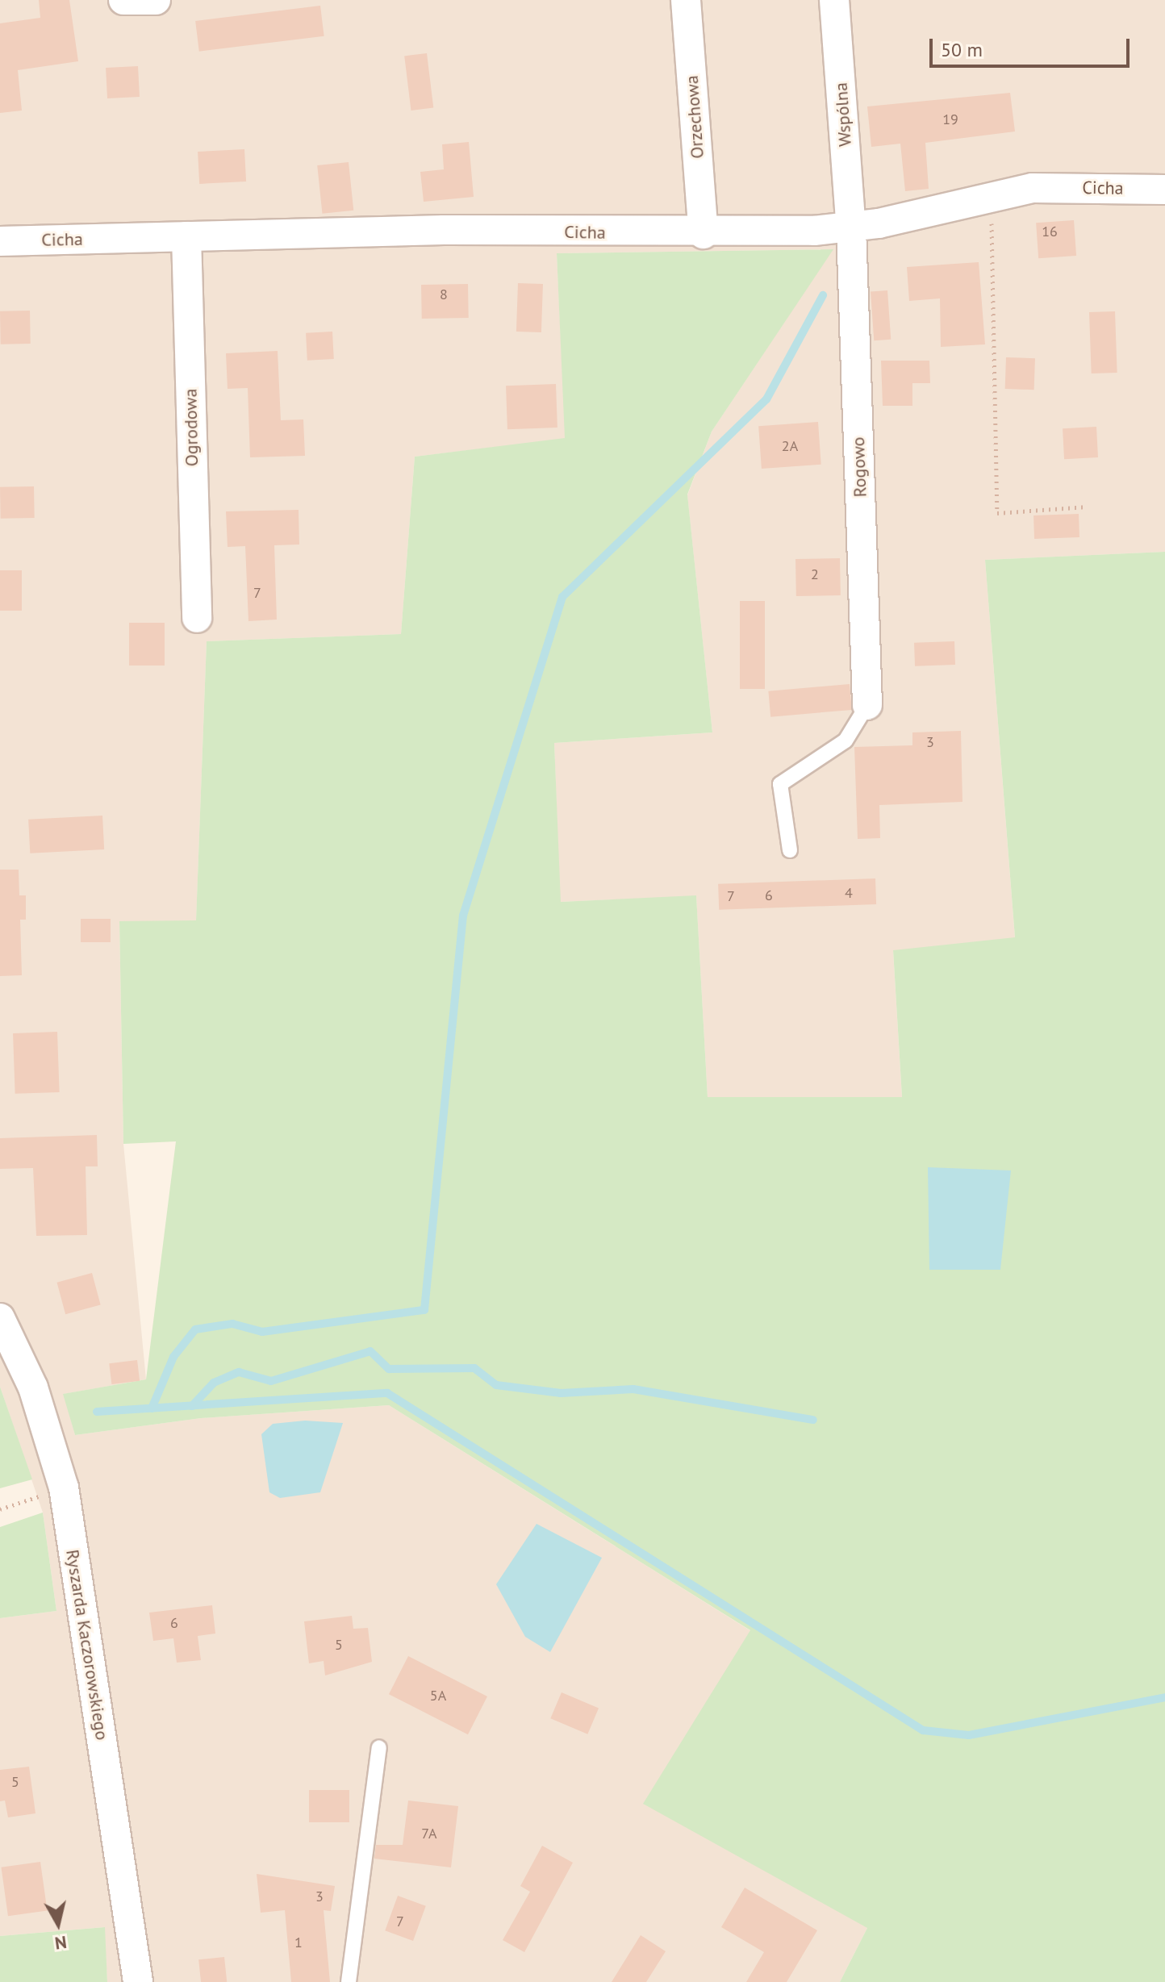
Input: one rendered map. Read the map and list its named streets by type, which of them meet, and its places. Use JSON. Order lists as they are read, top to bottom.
{
  "streets": {
    "street": [
      "Wspólna",
      "Orzechowa",
      "Cicha",
      "Ogrodowa",
      "Rogowo",
      "Ryszarda Kaczorowskiego"
    ]
  },
  "crossings": [
    ["Wspólna", "Cicha"],
    ["Wspólna", "Rogowo"],
    ["Orzechowa", "Cicha"],
    ["Cicha", "Ogrodowa"],
    ["Cicha", "Rogowo"]
  ],
  "house_numbers": [
    "19",
    "16",
    "8",
    "2A",
    "2",
    "7",
    "3",
    "4",
    "6",
    "7",
    "6",
    "5",
    "5A",
    "5",
    "7A",
    "3",
    "7",
    "1"
  ],
  "scale_bar": "50 m",
  "north": "bottom"
}
